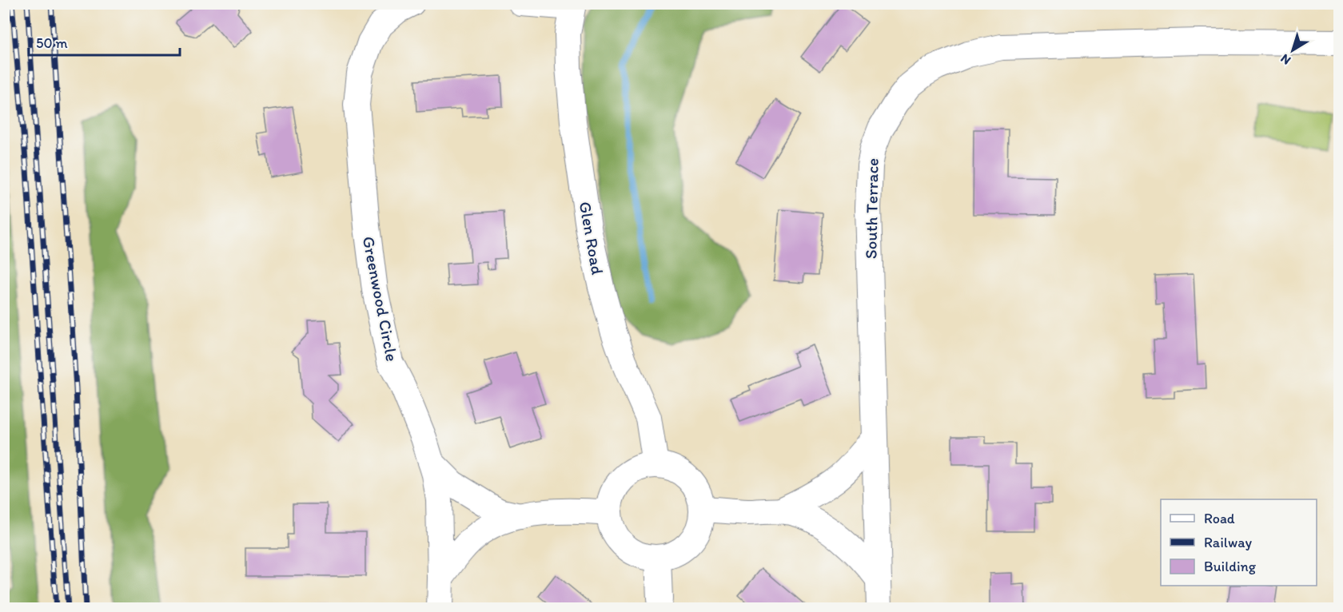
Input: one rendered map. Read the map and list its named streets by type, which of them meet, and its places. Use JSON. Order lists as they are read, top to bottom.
{
  "streets": {
    "street": ["South Terrace", "Glen Road", "Greenwood Circle"]
  },
  "legend": ["Road", "Railway", "Building"],
  "scale_bar": "50 m",
  "north": "bottom left"
}
